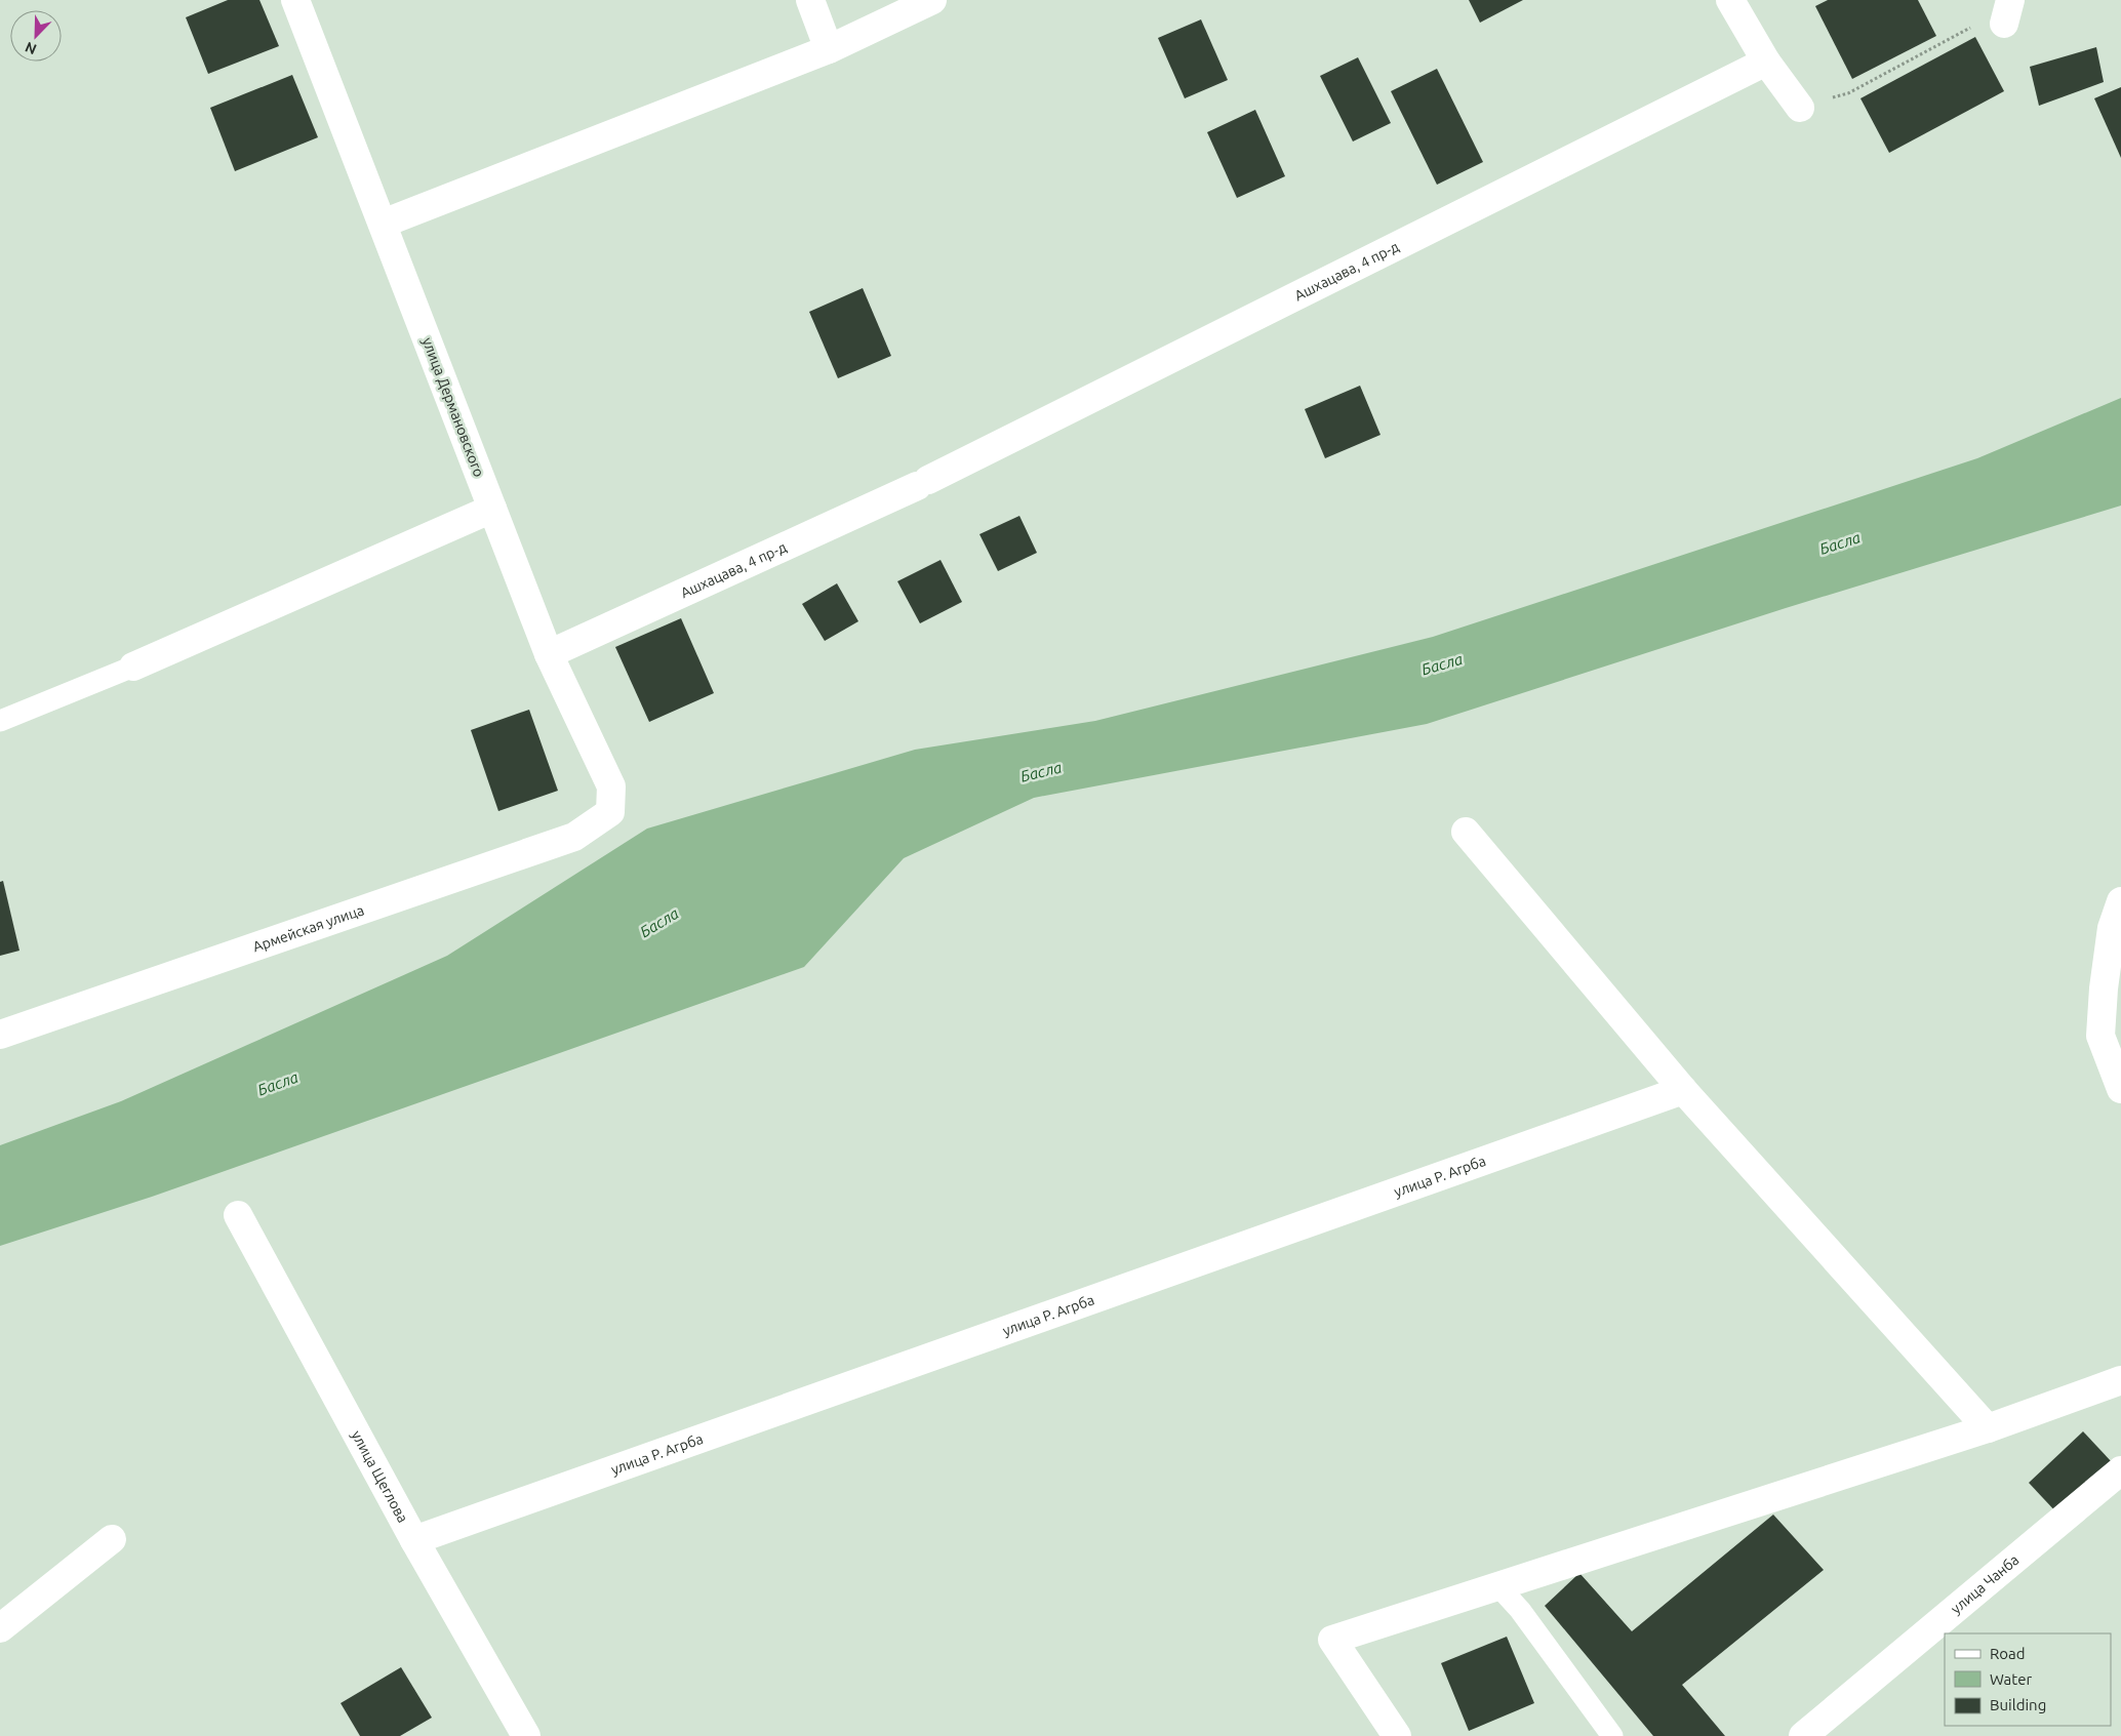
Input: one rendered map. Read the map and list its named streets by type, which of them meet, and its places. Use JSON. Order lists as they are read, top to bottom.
{
  "streets": {
    "street": [
      "Ашхацава, 4 пр-д",
      "улица Дермановского",
      "Армейская улица",
      "улица Р. Агрба",
      "улица Щеглова",
      "улица Чанба"
    ]
  },
  "crossings": [
    ["Ашхацава, 4 пр-д", "улица Дермановского"],
    ["улица Дермановского", "Армейская улица"],
    ["улица Р. Агрба", "улица Щеглова"]
  ],
  "water": ["Басла"],
  "legend": ["Road", "Water", "Building"],
  "north": "bottom left"
}
